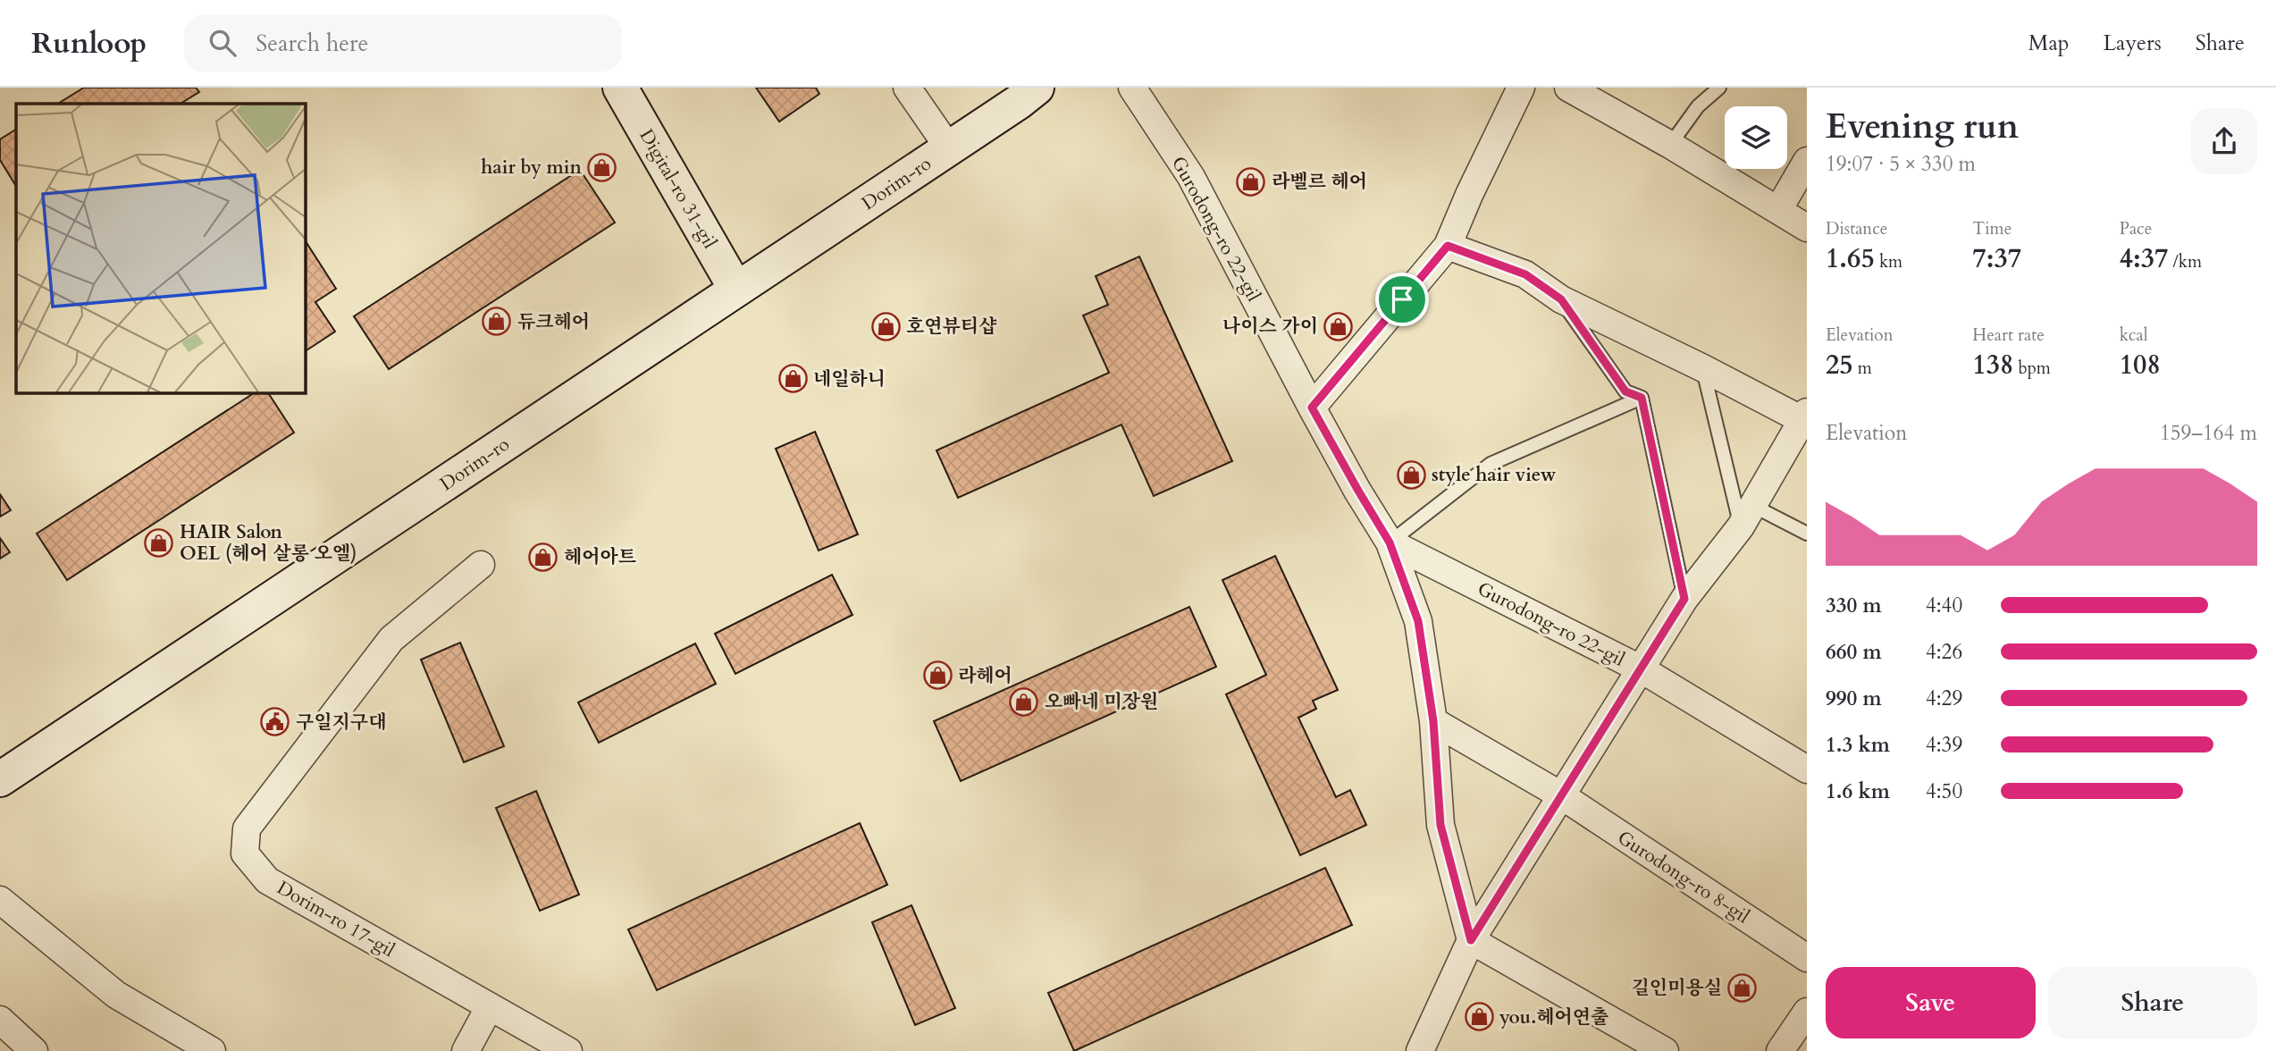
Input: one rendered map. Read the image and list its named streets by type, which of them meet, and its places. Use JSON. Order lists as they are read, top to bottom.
{
  "streets": {
    "street": [
      "Dorim-ro",
      "Digital-ro 31-gil",
      "Gurodong-ro 22-gil",
      "Gurodong-ro 8-gil",
      "Dorim-ro 17-gil"
    ]
  },
  "crossings": [
    ["Dorim-ro", "Digital-ro 31-gil"],
    ["Gurodong-ro 22-gil", "Gurodong-ro 8-gil"]
  ],
  "places": {
    "shop": [
      "hair by min",
      "라벨르 헤어",
      "듀크헤어",
      "호연뷰티샵",
      "나이스 가이",
      "네일하니",
      "style hair view",
      "HAIR Salon OEL (헤어 살롱 오엘)",
      "헤어아트",
      "라헤어",
      "오빠네 미장원",
      "길인미용실",
      "you.헤어연출"
    ],
    "public building": ["구일지구대"]
  },
  "page": {
    "header": "Runloop",
    "search": "Search here",
    "nav": ["Map", "Layers", "Share"],
    "heading": ["Evening run", "19:07 · 5 × 330 m"],
    "stats": [
      ["Distance", "1.65 km"],
      ["Time", "7:37"],
      ["Pace", "4:37 /km"],
      ["Elevation", "25 m"],
      ["Heart rate", "138 bpm"],
      ["kcal", "108"]
    ],
    "chart": ["Elevation", "159–164 m"],
    "list": [
      {
        "name": "330 m",
        "note": "4:40"
      },
      {
        "name": "660 m",
        "note": "4:26"
      },
      {
        "name": "990 m",
        "note": "4:29"
      },
      {
        "name": "1.3 km",
        "note": "4:39"
      },
      {
        "name": "1.6 km",
        "note": "4:50"
      }
    ],
    "buttons": ["Save", "Share"]
  }
}
